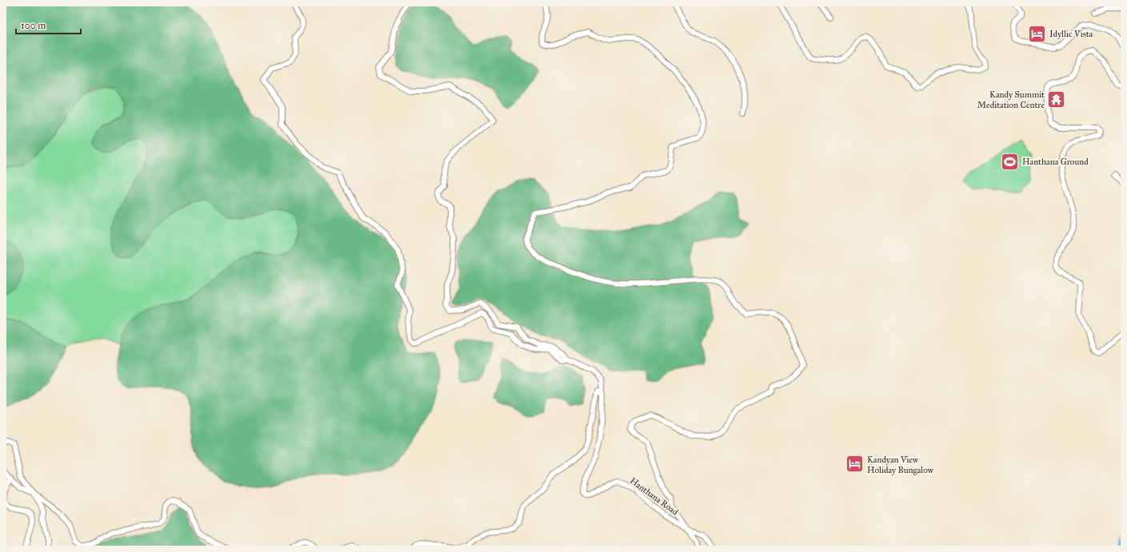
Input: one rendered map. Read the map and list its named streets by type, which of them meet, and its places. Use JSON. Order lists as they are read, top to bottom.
{
  "streets": {
    "street": ["Hanthana Road"]
  },
  "places": {
    "hotel": ["Idyllic Vista", "Kandyan View Holiday Bungalow"],
    "temple": ["Kandy Summit Meditation Centre"],
    "sports": ["Hanthana Ground"]
  },
  "scale_bar": "100 m"
}
